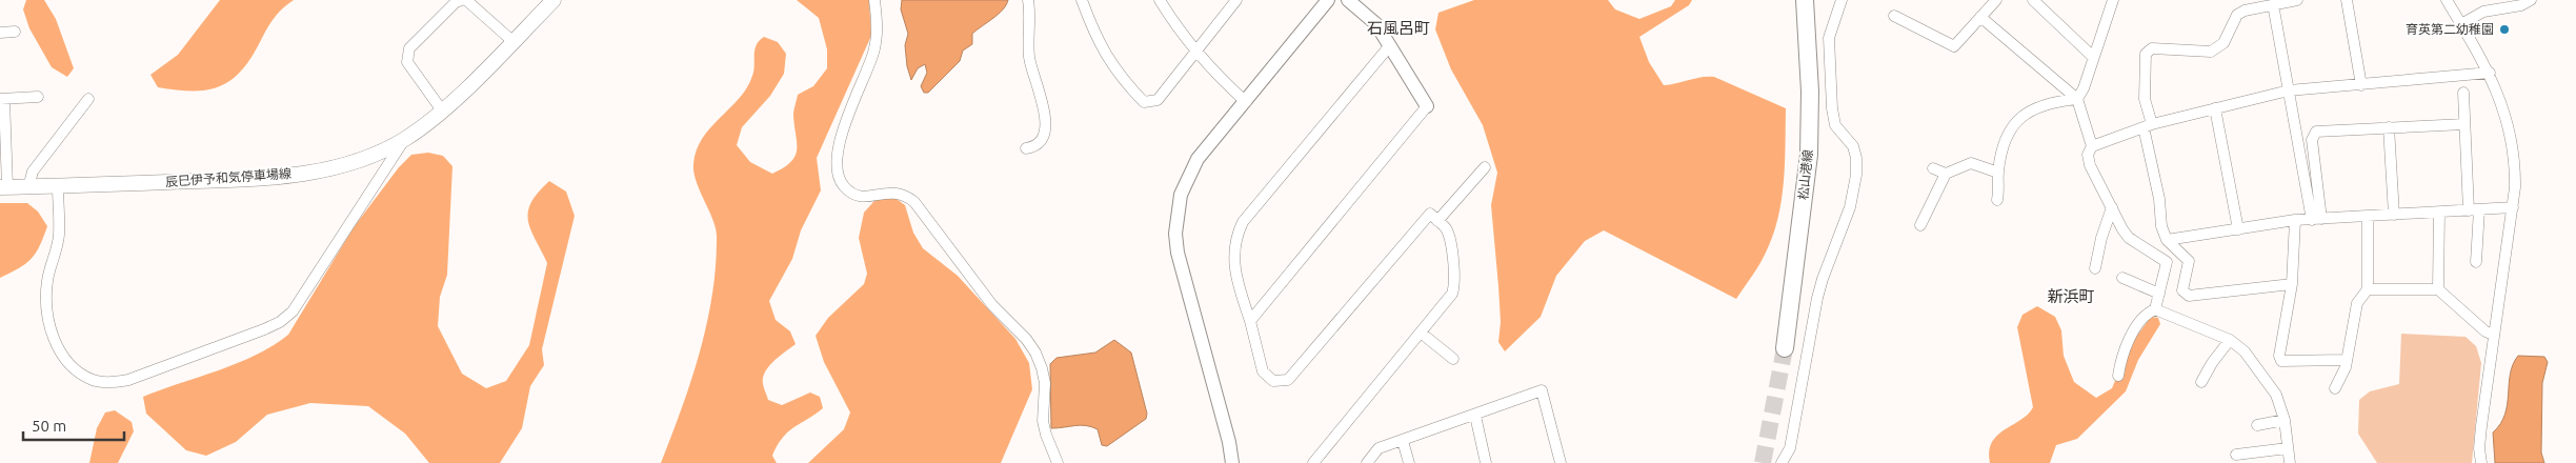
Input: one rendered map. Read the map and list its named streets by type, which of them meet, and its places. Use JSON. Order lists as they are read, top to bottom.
{
  "streets": {
    "main road": ["松山港線", "辰巳伊予和気停車場線"]
  },
  "districts": ["石風呂町", "新浜町"],
  "places": ["育英第二幼稚園"],
  "scale_bar": "50 m"
}
